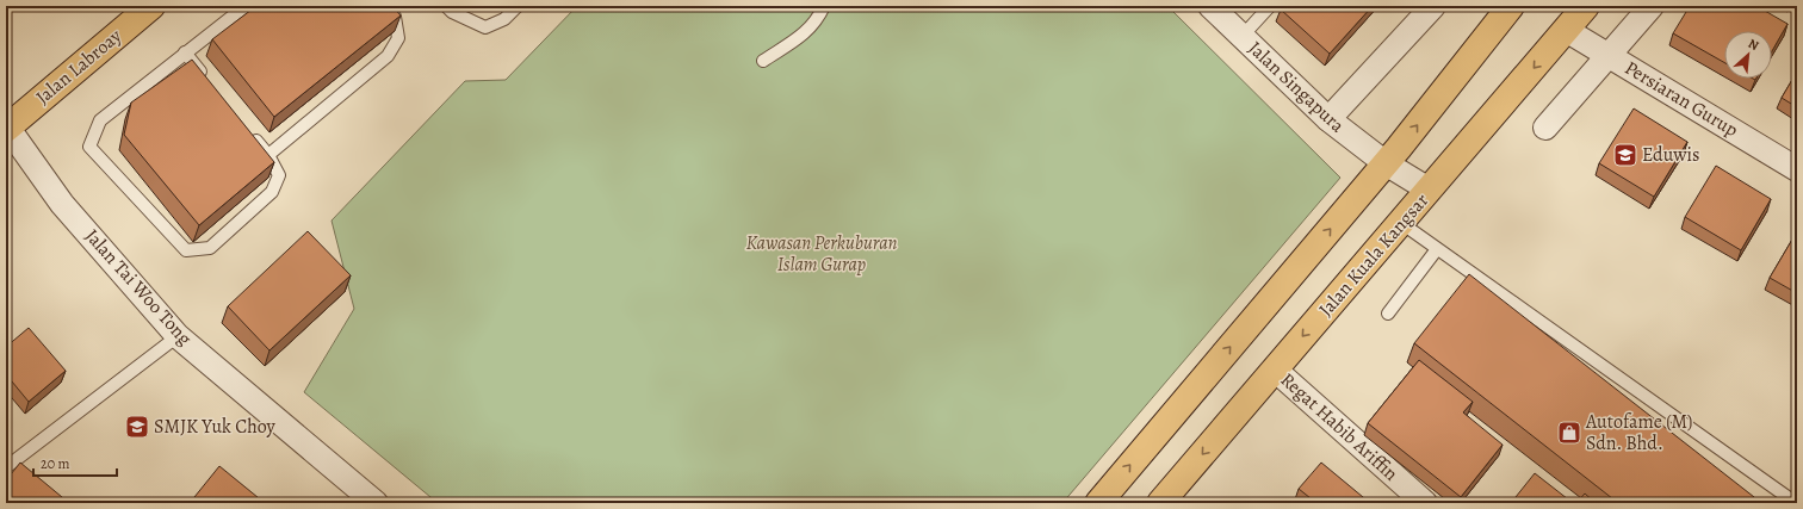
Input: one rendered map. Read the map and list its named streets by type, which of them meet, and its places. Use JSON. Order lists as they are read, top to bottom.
{
  "streets": {
    "main road": ["Jalan Labroay", "Jalan Kuala Kangsar"],
    "street": [
      "Jalan Singapura",
      "Persiaran Gurup",
      "Jalan Tai Woo Tong",
      "Regat Habib Ariffin"
    ]
  },
  "crossings": [
    ["Jalan Labroay", "Jalan Tai Woo Tong"],
    ["Jalan Singapura", "Jalan Kuala Kangsar"],
    ["Persiaran Gurup", "Jalan Kuala Kangsar"],
    ["Jalan Kuala Kangsar", "Regat Habib Ariffin"]
  ],
  "parks": ["Kawasan Perkuburan Islam Gurap"],
  "places": {
    "school or university": ["Eduwis", "SMJK Yuk Choy"],
    "shop": ["Autofame (M) Sdn. Bhd."]
  },
  "scale_bar": "20 m",
  "north": "top right"
}
